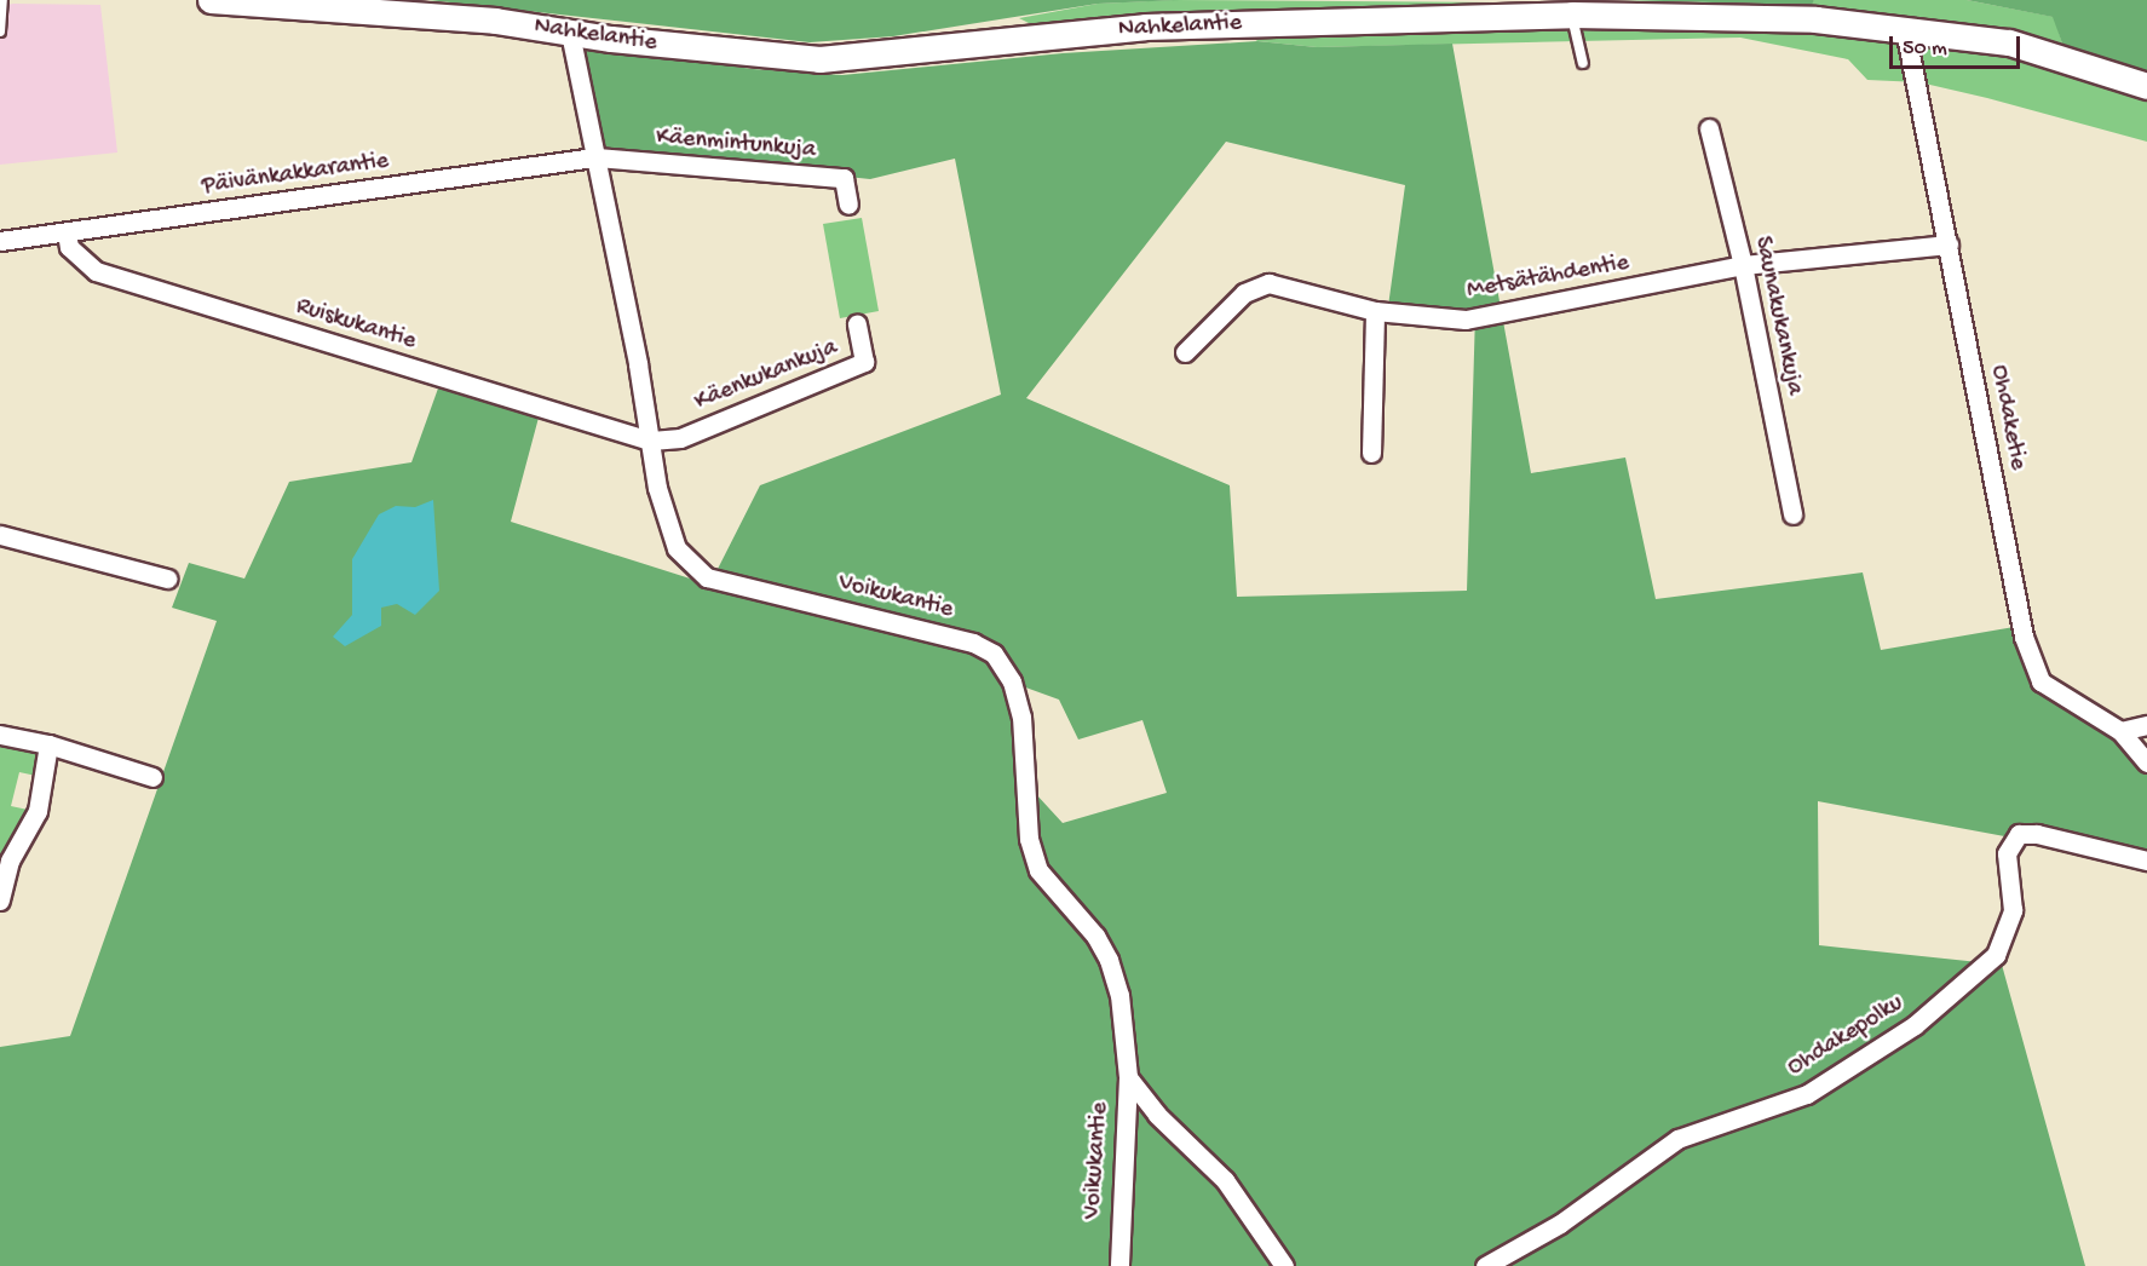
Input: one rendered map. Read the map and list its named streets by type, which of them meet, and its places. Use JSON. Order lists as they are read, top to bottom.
{
  "streets": {
    "main road": ["Nahkelantie"],
    "street": [
      "Käenmintunkuja",
      "Päivänkakkarantie",
      "Metsätähdentie",
      "Saunakukankuja",
      "Ruiskukantie",
      "Käenkukankuja",
      "Ohdaketie",
      "Voikukantie",
      "Ohdakepolku"
    ]
  },
  "crossings": [
    ["Nahkelantie", "Ohdaketie"],
    ["Nahkelantie", "Voikukantie"],
    ["Käenmintunkuja", "Päivänkakkarantie"],
    ["Käenmintunkuja", "Voikukantie"],
    ["Päivänkakkarantie", "Ruiskukantie"],
    ["Päivänkakkarantie", "Voikukantie"],
    ["Metsätähdentie", "Saunakukankuja"],
    ["Metsätähdentie", "Ohdaketie"],
    ["Ruiskukantie", "Käenkukankuja"],
    ["Ruiskukantie", "Voikukantie"],
    ["Käenkukankuja", "Voikukantie"]
  ],
  "scale_bar": "50 m"
}
